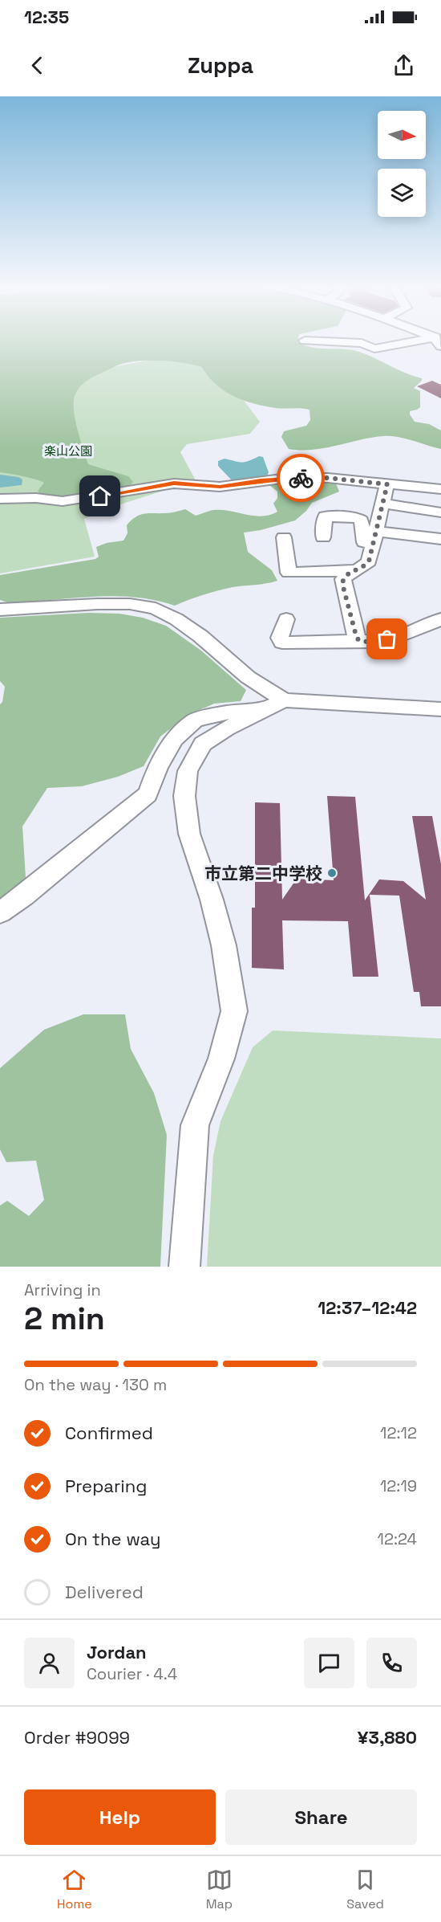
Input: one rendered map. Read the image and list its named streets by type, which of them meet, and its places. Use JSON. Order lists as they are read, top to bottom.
{
  "parks": ["楽山公園"],
  "places": ["市立第二中学校"],
  "north": "right",
  "page": {
    "status": "12:35",
    "header": "Zuppa",
    "heading": ["2 min", "Arriving in", "12:37–12:42"],
    "panel": [
      "Jordan",
      "Courier · 4.4",
      "Order #9099",
      "¥3,880"
    ],
    "bar": "On the way · 130 m",
    "list": [
      ["Confirmed", "12:12"],
      ["Preparing", "12:19"],
      ["On the way", "12:24"],
      "Delivered"
    ],
    "buttons": ["Help", "Share"],
    "tabs": ["Home", "Map", "Saved"]
  }
}
